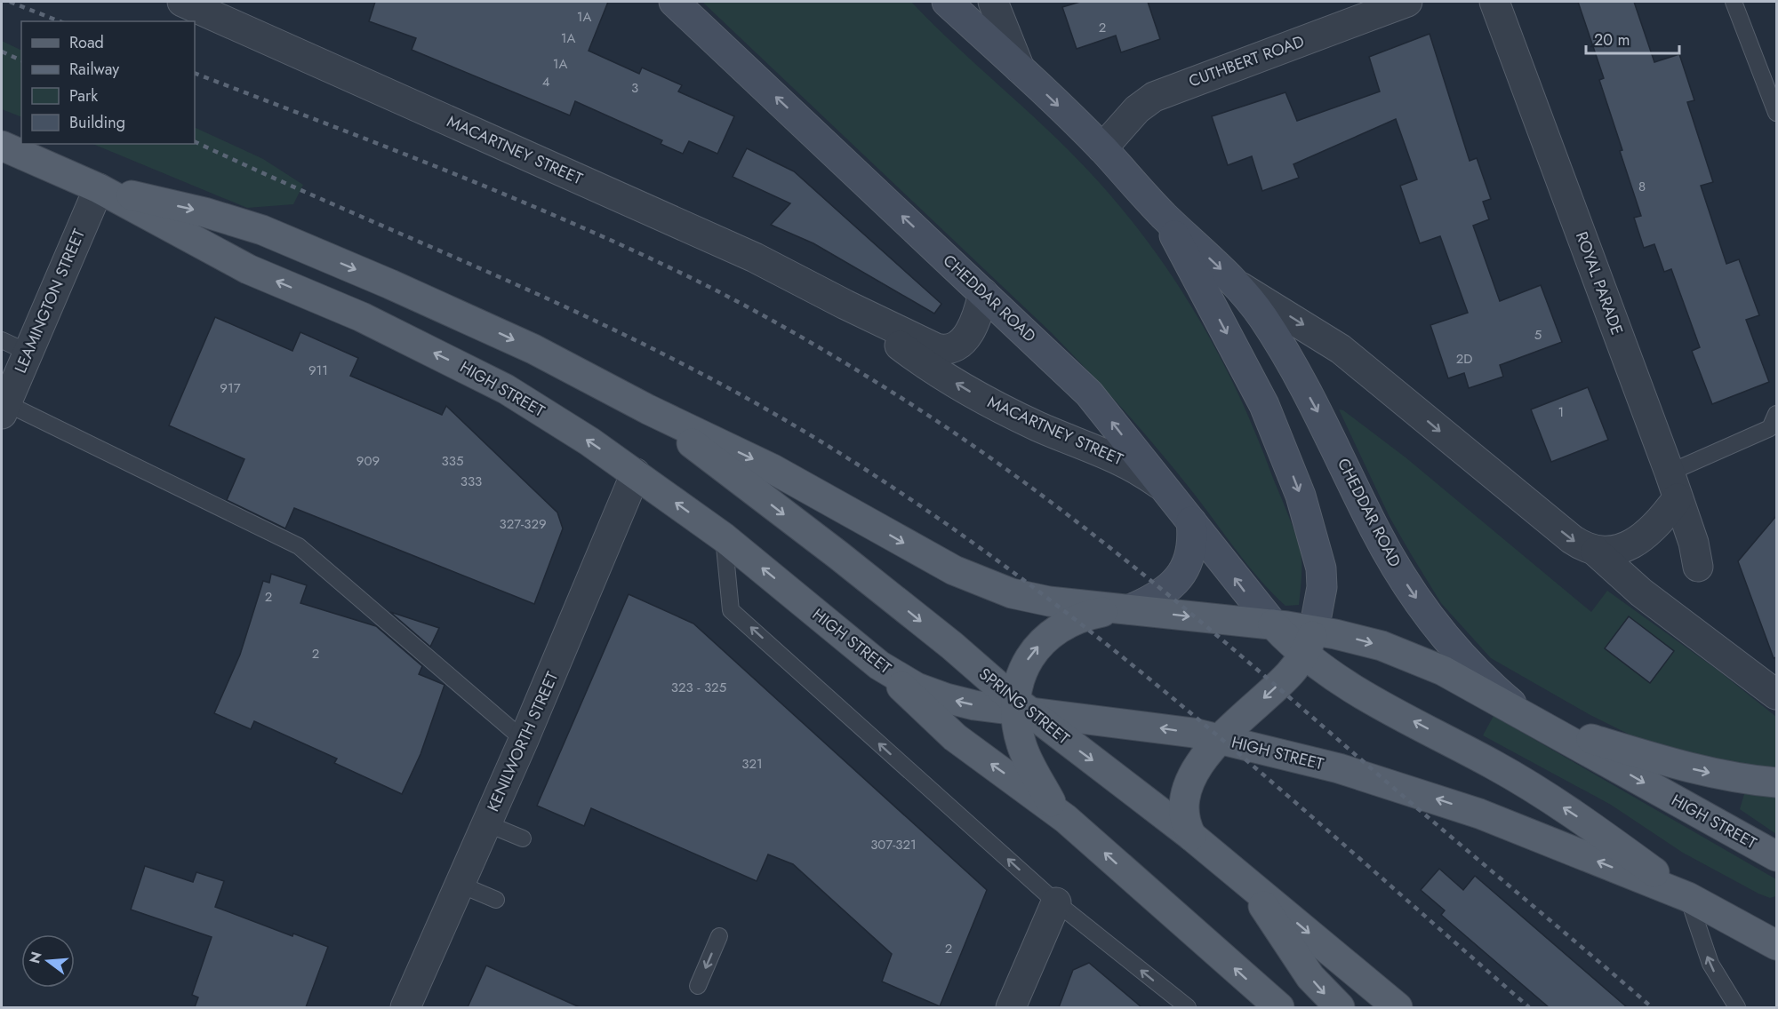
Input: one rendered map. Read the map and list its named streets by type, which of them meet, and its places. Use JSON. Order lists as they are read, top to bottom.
{
  "streets": {
    "main road": ["CHEDDAR ROAD", "HIGH STREET", "SPRING STREET"],
    "street": [
      "CUTHBERT ROAD",
      "MACARTNEY STREET",
      "ROYAL PARADE",
      "LEAMINGTON STREET",
      "KENILWORTH STREET"
    ]
  },
  "crossings": [
    ["CUTHBERT ROAD", "CHEDDAR ROAD"],
    ["MACARTNEY STREET", "CHEDDAR ROAD"],
    ["CHEDDAR ROAD", "HIGH STREET"],
    ["CHEDDAR ROAD", "SPRING STREET"],
    ["LEAMINGTON STREET", "HIGH STREET"],
    ["HIGH STREET", "SPRING STREET"],
    ["HIGH STREET", "KENILWORTH STREET"]
  ],
  "house_numbers": [
    "1A",
    "2",
    "1A",
    "1A",
    "4",
    "3",
    "8",
    "5",
    "2D",
    "911",
    "917",
    "1",
    "909",
    "335",
    "333",
    "327-329",
    "2",
    "2",
    "323 - 325",
    "321",
    "307-321",
    "2"
  ],
  "legend": [
    "Road",
    "Railway",
    "Park",
    "Building"
  ],
  "scale_bar": "20 m",
  "north": "left"
}
